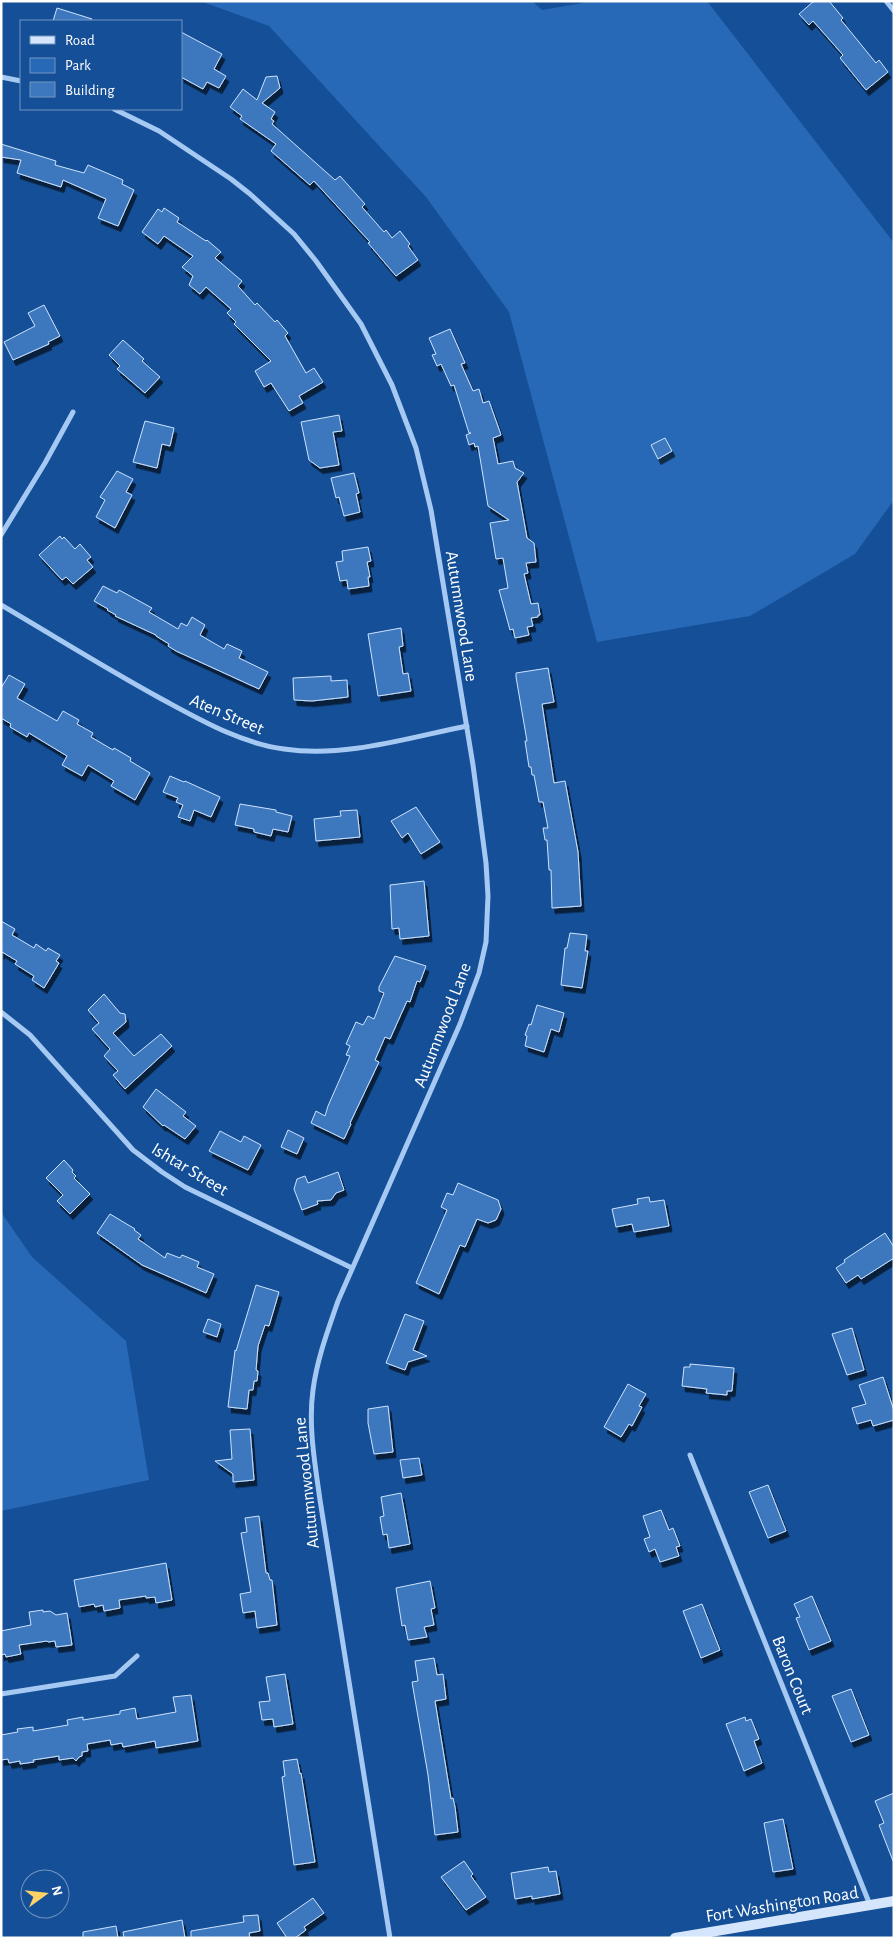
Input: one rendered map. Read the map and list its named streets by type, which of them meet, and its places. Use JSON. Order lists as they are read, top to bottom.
{
  "streets": {
    "main road": ["Fort Washington Road"],
    "street": [
      "Autumnwood Lane",
      "Aten Street",
      "Ishtar Street",
      "Baron Court"
    ]
  },
  "crossings": [
    ["Autumnwood Lane", "Aten Street"],
    ["Autumnwood Lane", "Ishtar Street"],
    ["Baron Court", "Fort Washington Road"]
  ],
  "legend": ["Road", "Park", "Building"],
  "north": "right"
}
